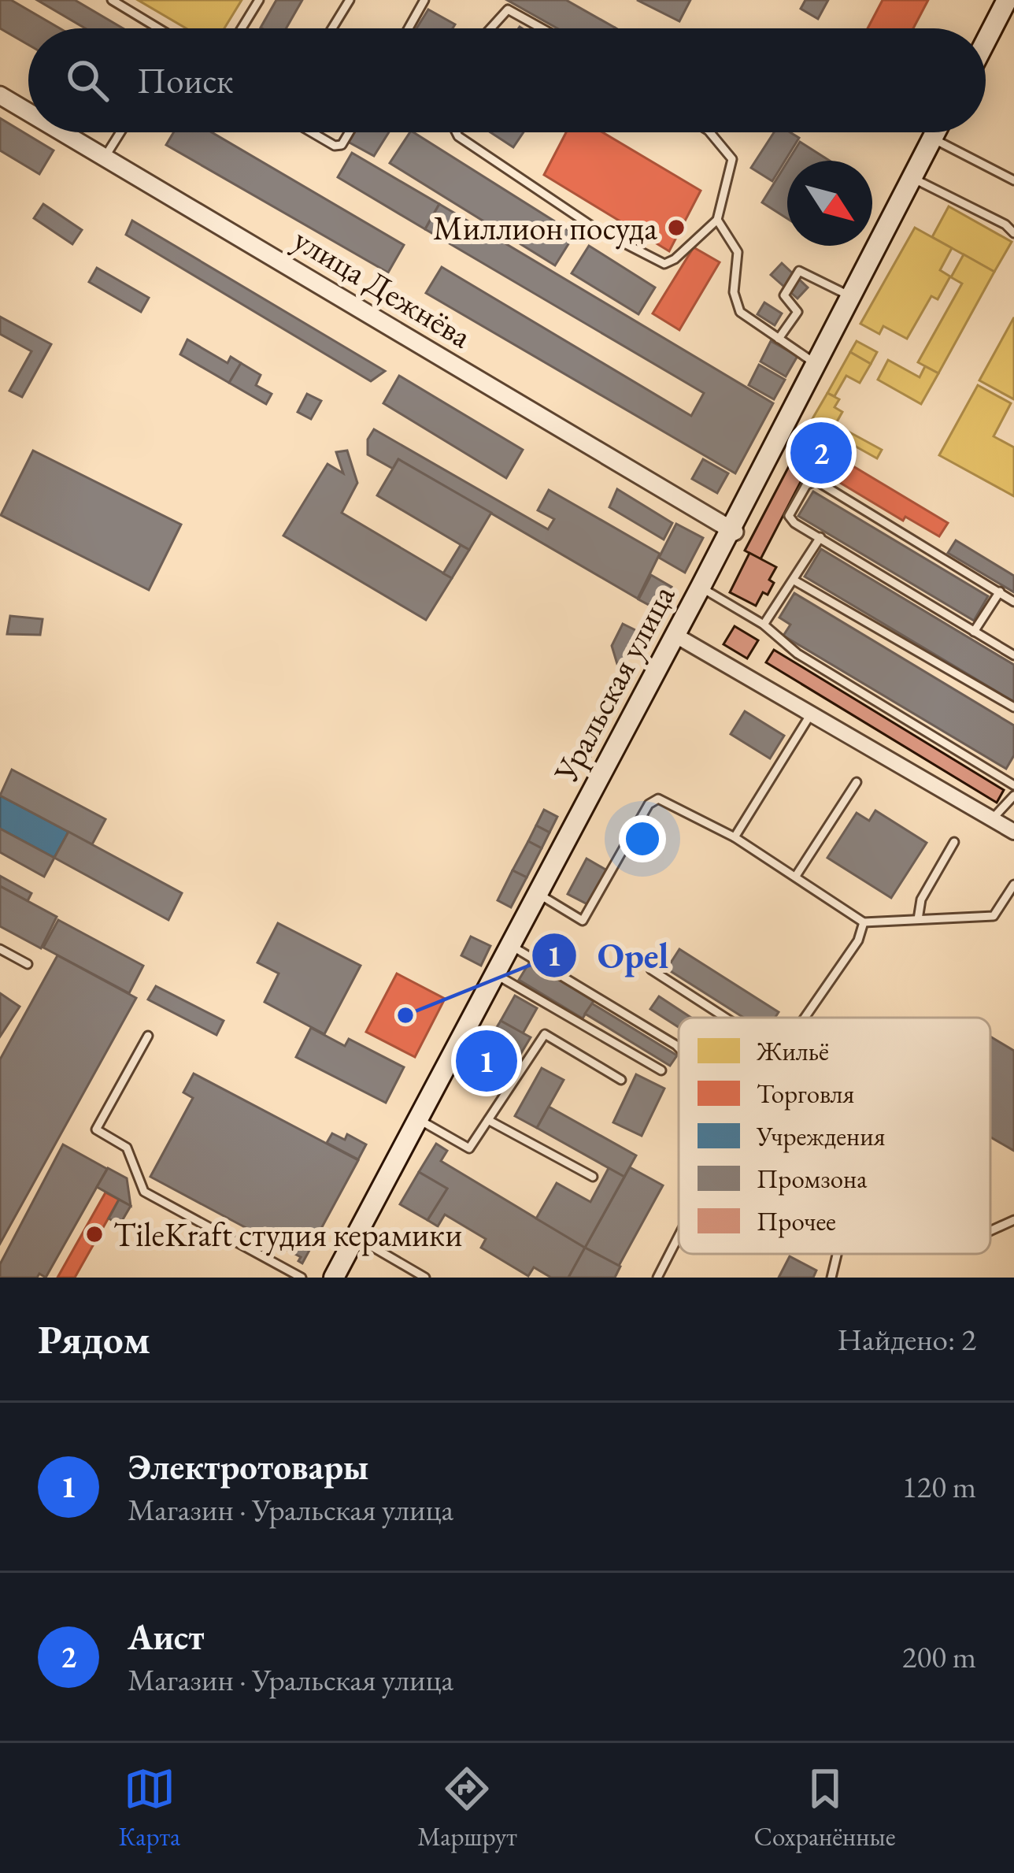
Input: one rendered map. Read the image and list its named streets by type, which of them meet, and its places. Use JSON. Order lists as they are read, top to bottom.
{
  "streets": {
    "main road": ["Уральская улица"],
    "street": ["улица Дежнёва"]
  },
  "crossings": [
    ["улица Дежнёва", "Уральская улица"]
  ],
  "places": ["Миллион посуда", "Opel", "TileKraft студия керамики"],
  "legend": [
    "Жильё",
    "Торговля",
    "Учреждения",
    "Промзона",
    "Прочее"
  ],
  "north": "bottom right",
  "page": {
    "search": "Поиск",
    "pins": ["2", "1"],
    "heading": ["Рядом", "Найдено: 2"],
    "list": [
      {
        "mark": "1",
        "name": "Электротовары",
        "note": "Магазин · Уральская улица",
        "value": "120 m"
      },
      {
        "mark": "2",
        "name": "Аист",
        "note": "Магазин · Уральская улица",
        "value": "200 m"
      }
    ],
    "nav": ["Карта", "Маршрут", "Сохранённые"]
  }
}
